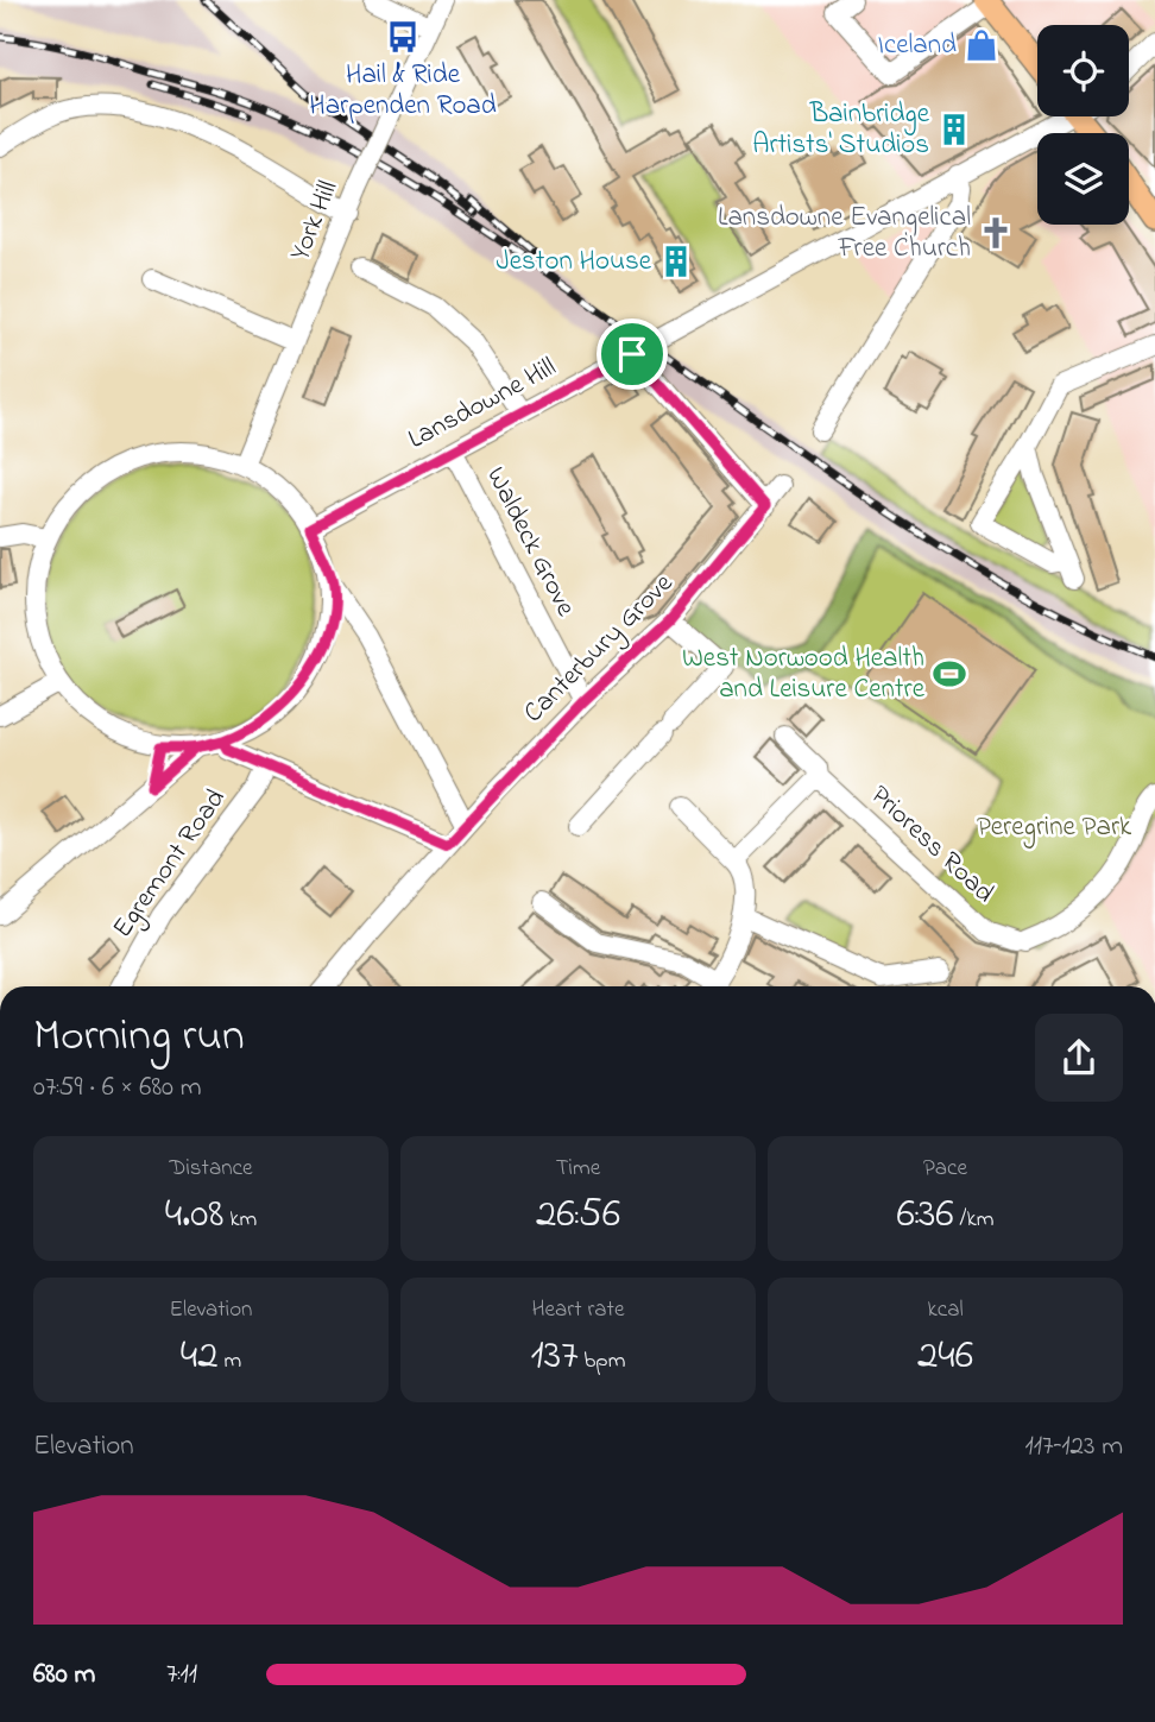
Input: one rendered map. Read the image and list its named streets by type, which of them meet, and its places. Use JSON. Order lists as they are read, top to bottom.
{
  "streets": {
    "street": [
      "York Hill",
      "Lansdowne Hill",
      "Waldeck Grove",
      "Canterbury Grove",
      "Prioress Road",
      "Egremont Road"
    ]
  },
  "crossings": [
    ["York Hill", "Lansdowne Hill"],
    ["Lansdowne Hill", "Waldeck Grove"],
    ["Waldeck Grove", "Canterbury Grove"]
  ],
  "parks": ["Peregrine Park"],
  "places": {
    "bus stop": ["Hail & Ride Harpenden Road"],
    "shop": ["Iceland"],
    "building": ["Bainbridge Artists' Studios", "Jeston House"],
    "church": ["Lansdowne Evangelical Free Church"],
    "sports": ["West Norwood Health and Leisure Centre"]
  },
  "page": {
    "heading": ["Morning run", "07:59 · 6 × 680 m"],
    "stats": [
      ["Distance", "4.08 km"],
      ["Time", "26:56"],
      ["Pace", "6:36 /km"],
      ["Elevation", "42 m"],
      ["Heart rate", "137 bpm"],
      ["kcal", "246"]
    ],
    "chart": ["Elevation", "117–123 m"],
    "list": [
      {
        "name": "680 m",
        "note": "7:11"
      }
    ]
  }
}
